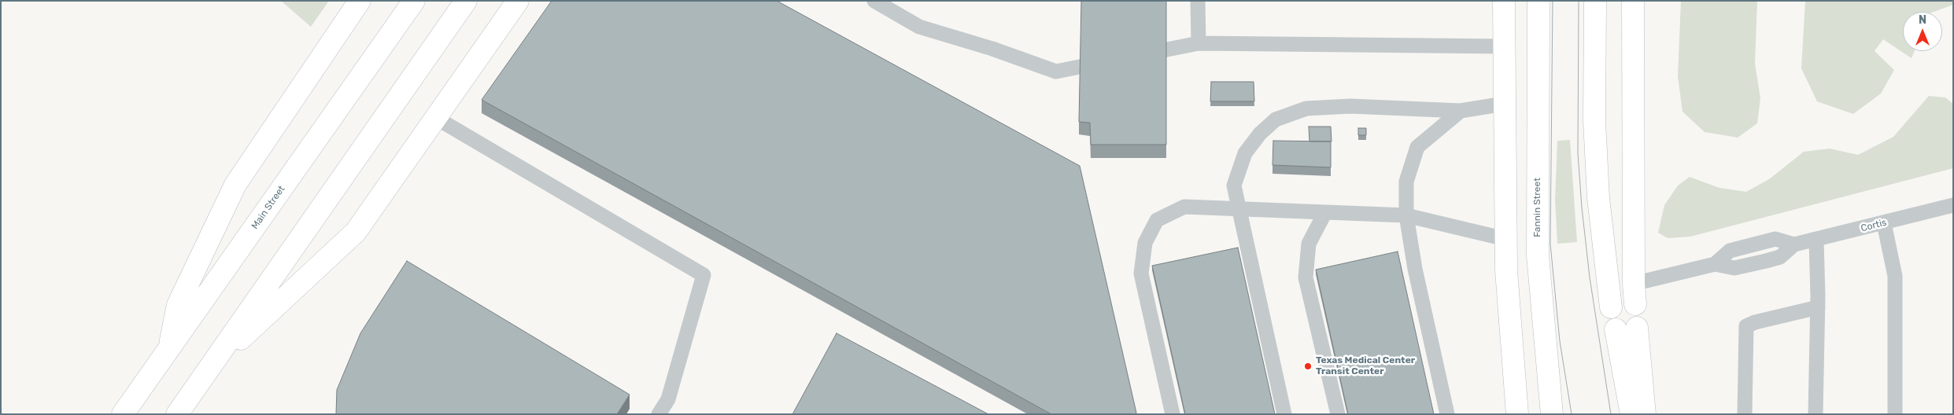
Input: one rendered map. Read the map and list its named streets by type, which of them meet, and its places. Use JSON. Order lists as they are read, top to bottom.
{
  "streets": {
    "main road": ["Main Street", "Fannin Street"],
    "lane": ["Cortis"]
  },
  "places": ["Texas Medical Center Transit Center"],
  "north": "top"
}
